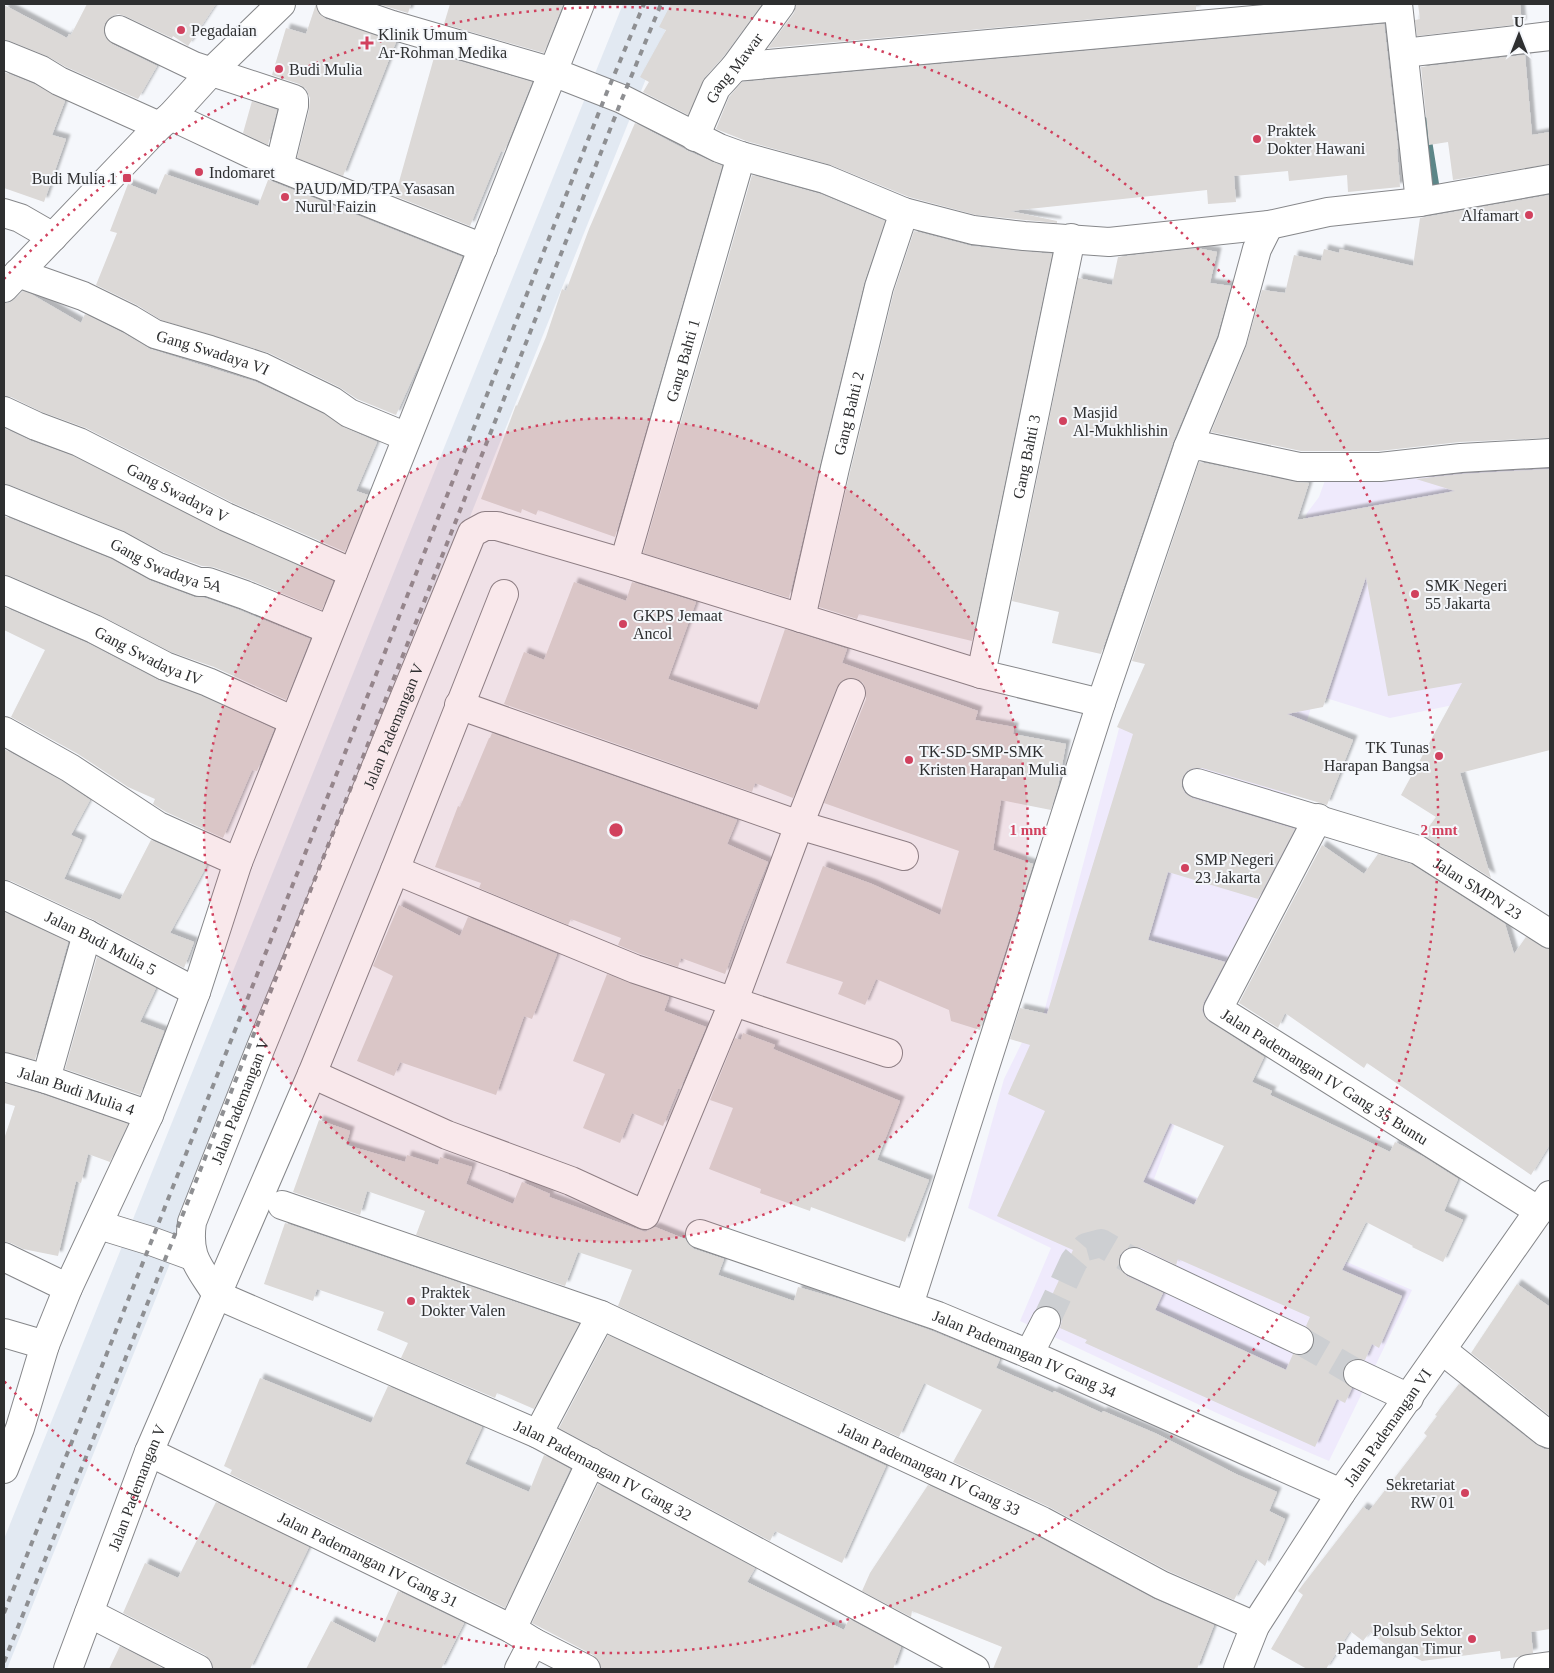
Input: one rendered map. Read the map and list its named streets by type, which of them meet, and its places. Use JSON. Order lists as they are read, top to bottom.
{
  "streets": {
    "street": [
      "Gang Mawar",
      "Gang Swadaya VI",
      "Gang Bahti 1",
      "Gang Bahti 2",
      "Gang Bahti 3",
      "Gang Swadaya V",
      "Gang Swadaya 5A",
      "Gang Swadaya IV",
      "Jalan Pademangan V",
      "Jalan SMPN 23",
      "Jalan Budi Mulia 5",
      "Jalan Pademangan IV Gang 35 Buntu",
      "Jalan Budi Mulia 4",
      "Jalan Pademangan IV Gang 34",
      "Jalan Pademangan VI",
      "Jalan Pademangan IV Gang 33",
      "Jalan Pademangan IV Gang 32",
      "Jalan Pademangan IV Gang 31"
    ]
  },
  "crossings": [
    ["Gang Bahti 1", "Jalan Pademangan V"],
    ["Jalan Pademangan V", "Jalan Pademangan IV Gang 32"],
    ["Jalan Pademangan V", "Jalan Pademangan IV Gang 31"],
    ["Jalan SMPN 23", "Jalan Pademangan IV Gang 35 Buntu"],
    ["Jalan Pademangan IV Gang 35 Buntu", "Jalan Pademangan VI"],
    ["Jalan Pademangan IV Gang 34", "Jalan Pademangan VI"],
    ["Jalan Pademangan VI", "Jalan Pademangan IV Gang 33"]
  ],
  "places": {
    "other": [
      "Pegadaian",
      "Budi Mulia",
      "Praktek Dokter Hawani",
      "Indomaret",
      "PAUD/MD/TPA Yasasan Nurul Faizin",
      "Alfamart",
      "Masjid Al-Mukhlishin",
      "SMK Negeri 55 Jakarta",
      "GKPS Jemaat Ancol",
      "TK Tunas Harapan Bangsa",
      "TK-SD-SMP-SMK Kristen Harapan Mulia",
      "SMP Negeri 23 Jakarta",
      "Praktek Dokter Valen",
      "Sekretariat RW 01",
      "Polsub Sektor Pademangan Timur"
    ],
    "health": ["Klinik Umum Ar-Rohman Medika"],
    "transit": ["Budi Mulia 1"]
  },
  "north": "top",
  "rings": ["1 mnt", "2 mnt"]
}
